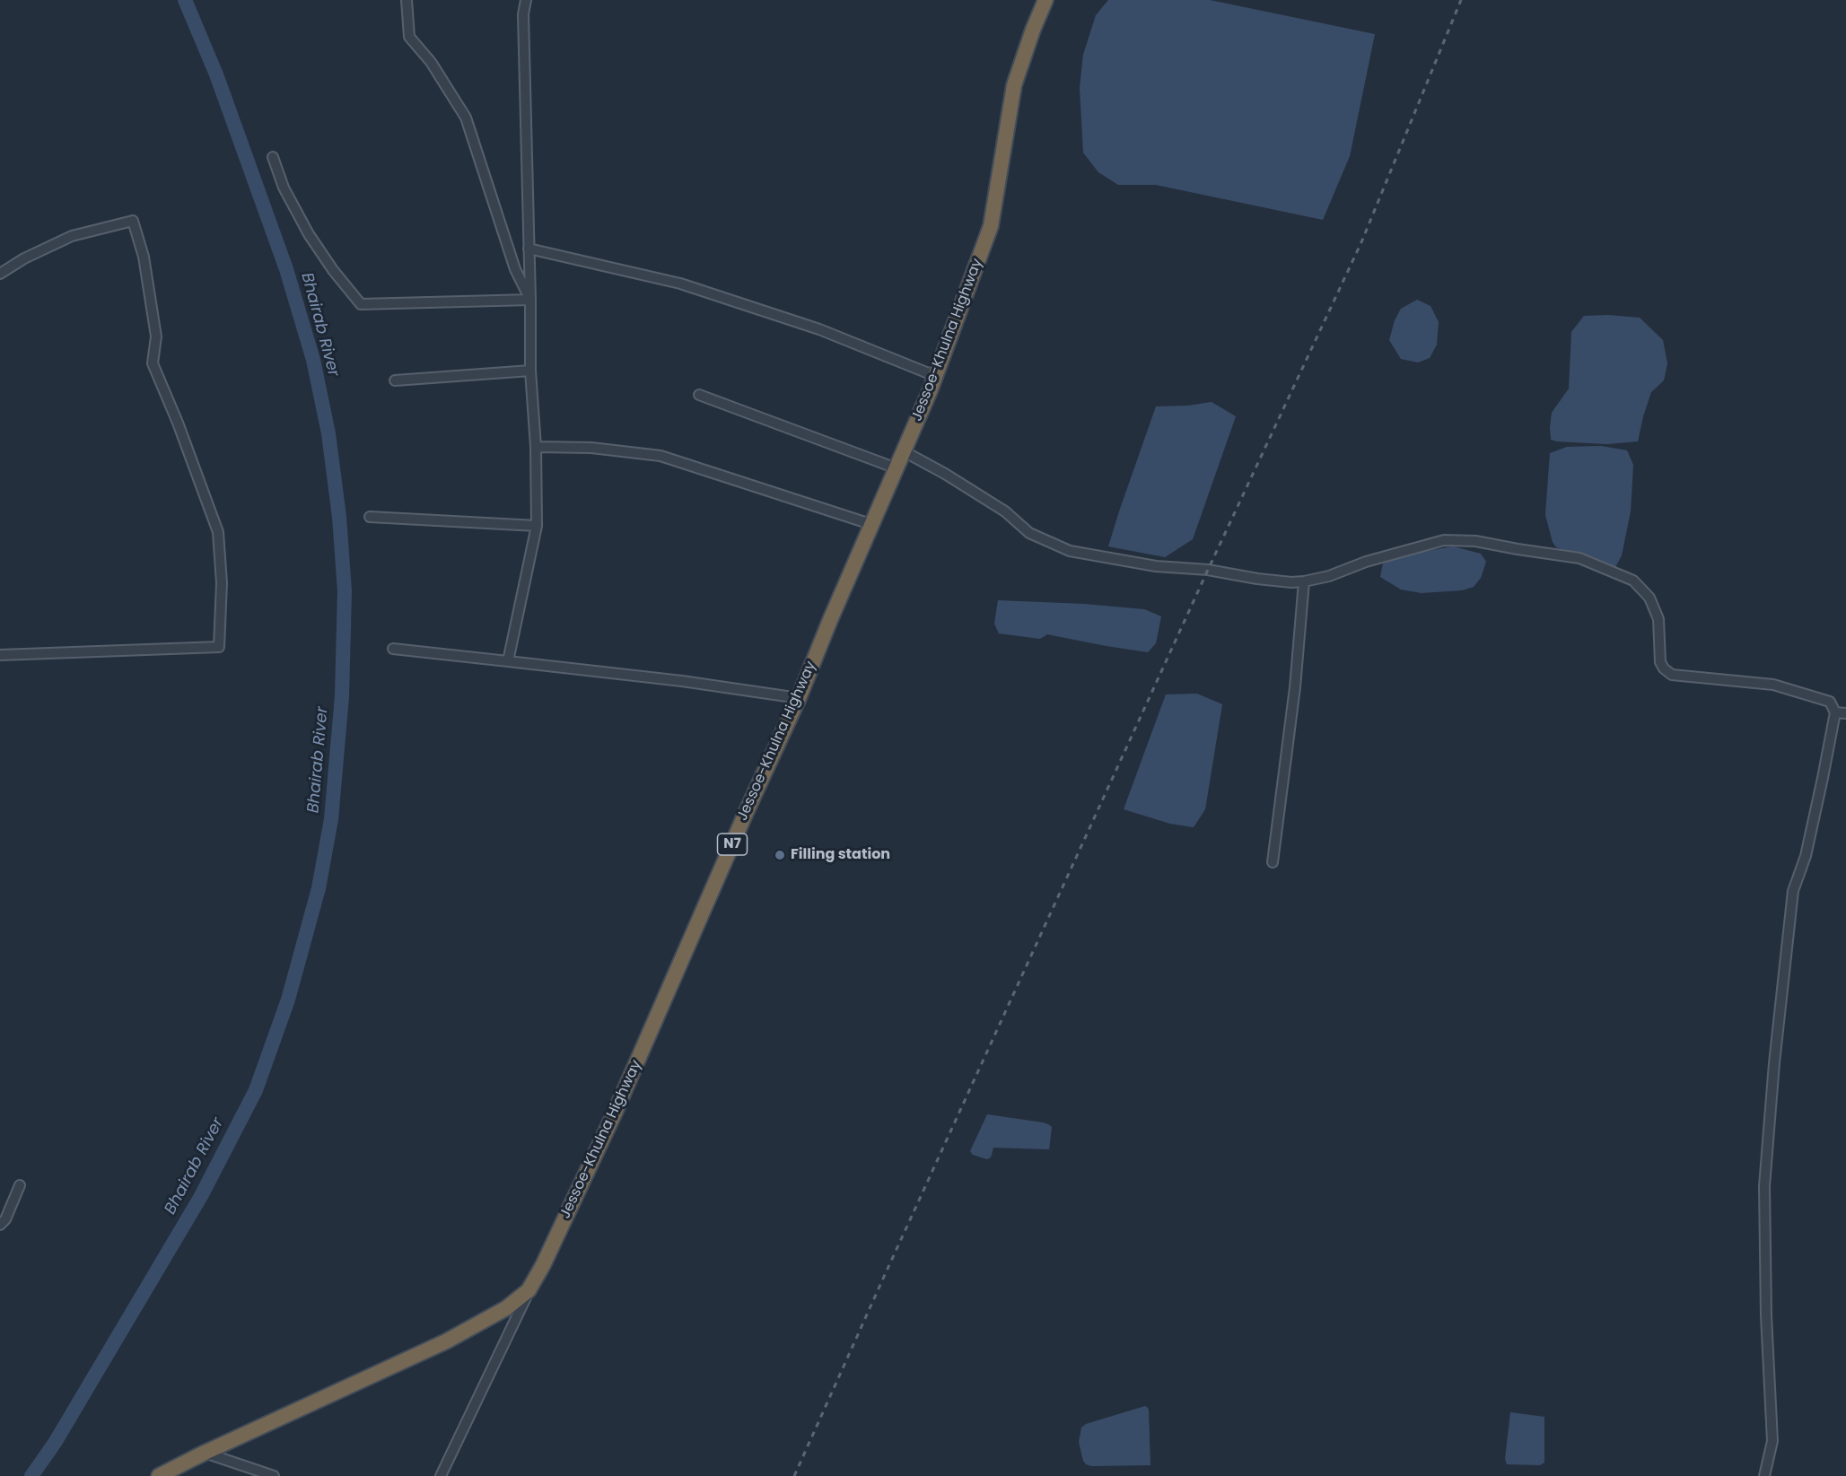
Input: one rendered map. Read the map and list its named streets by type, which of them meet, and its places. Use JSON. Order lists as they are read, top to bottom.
{
  "streets": {
    "highway": ["Jessoe-Khulna Highway", "N7"]
  },
  "water": ["Bhairab River"],
  "places": ["Filling station"]
}
